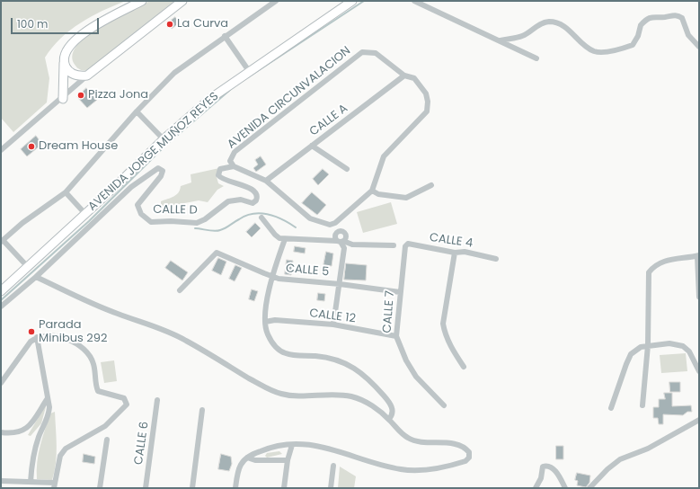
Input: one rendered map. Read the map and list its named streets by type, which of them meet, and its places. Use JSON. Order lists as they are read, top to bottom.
{
  "streets": {
    "street": [
      "AVENIDA CIRCUNVALACION",
      "CALLE A",
      "AVENIDA JORGE MUÑOZ REYES",
      "CALLE D",
      "CALLE 4",
      "CALLE 5",
      "CALLE 7",
      "CALLE 12",
      "CALLE 6"
    ]
  },
  "crossings": [
    ["AVENIDA CIRCUNVALACION", "CALLE A"],
    ["AVENIDA CIRCUNVALACION", "CALLE D"],
    ["AVENIDA JORGE MUÑOZ REYES", "CALLE D"],
    ["CALLE 4", "CALLE 7"],
    ["CALLE 5", "CALLE 7"],
    ["CALLE 7", "CALLE 12"]
  ],
  "places": [
    "La Curva",
    "Pizza Jona",
    "Dream House",
    "Parada Minibus 292"
  ],
  "scale_bar": "100 m"
}
